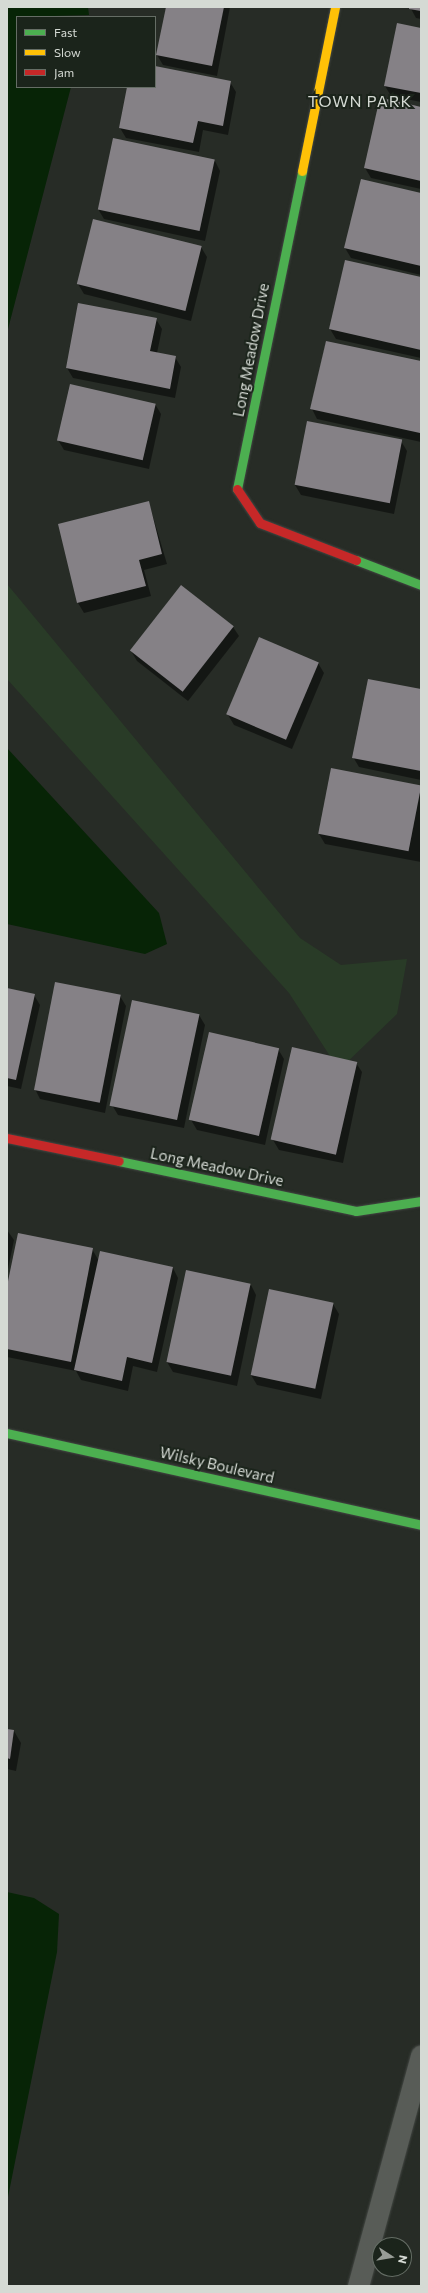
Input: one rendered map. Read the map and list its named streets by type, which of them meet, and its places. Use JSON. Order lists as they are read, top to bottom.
{
  "streets": {
    "street": ["Long Meadow Drive", "Wilsky Boulevard"]
  },
  "districts": ["TOWN PARK"],
  "legend": ["Fast", "Slow", "Jam"],
  "north": "right"
}
